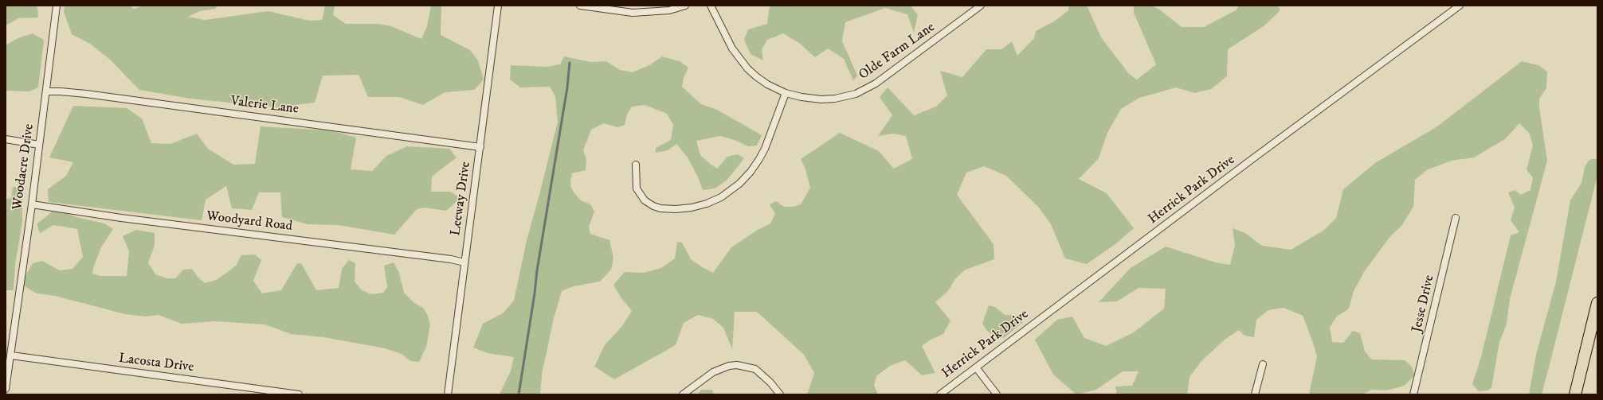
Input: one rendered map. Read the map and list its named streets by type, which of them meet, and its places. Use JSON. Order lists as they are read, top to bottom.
{
  "streets": {
    "street": [
      "Olde Farm Lane",
      "Valerie Lane",
      "Woodacre Drive",
      "Herrick Park Drive",
      "Leeway Drive",
      "Woodyard Road",
      "Jesse Drive",
      "Lacosta Drive"
    ]
  },
  "crossings": [
    ["Valerie Lane", "Woodacre Drive"],
    ["Valerie Lane", "Leeway Drive"],
    ["Woodacre Drive", "Woodyard Road"],
    ["Woodacre Drive", "Lacosta Drive"],
    ["Leeway Drive", "Woodyard Road"]
  ]
}
